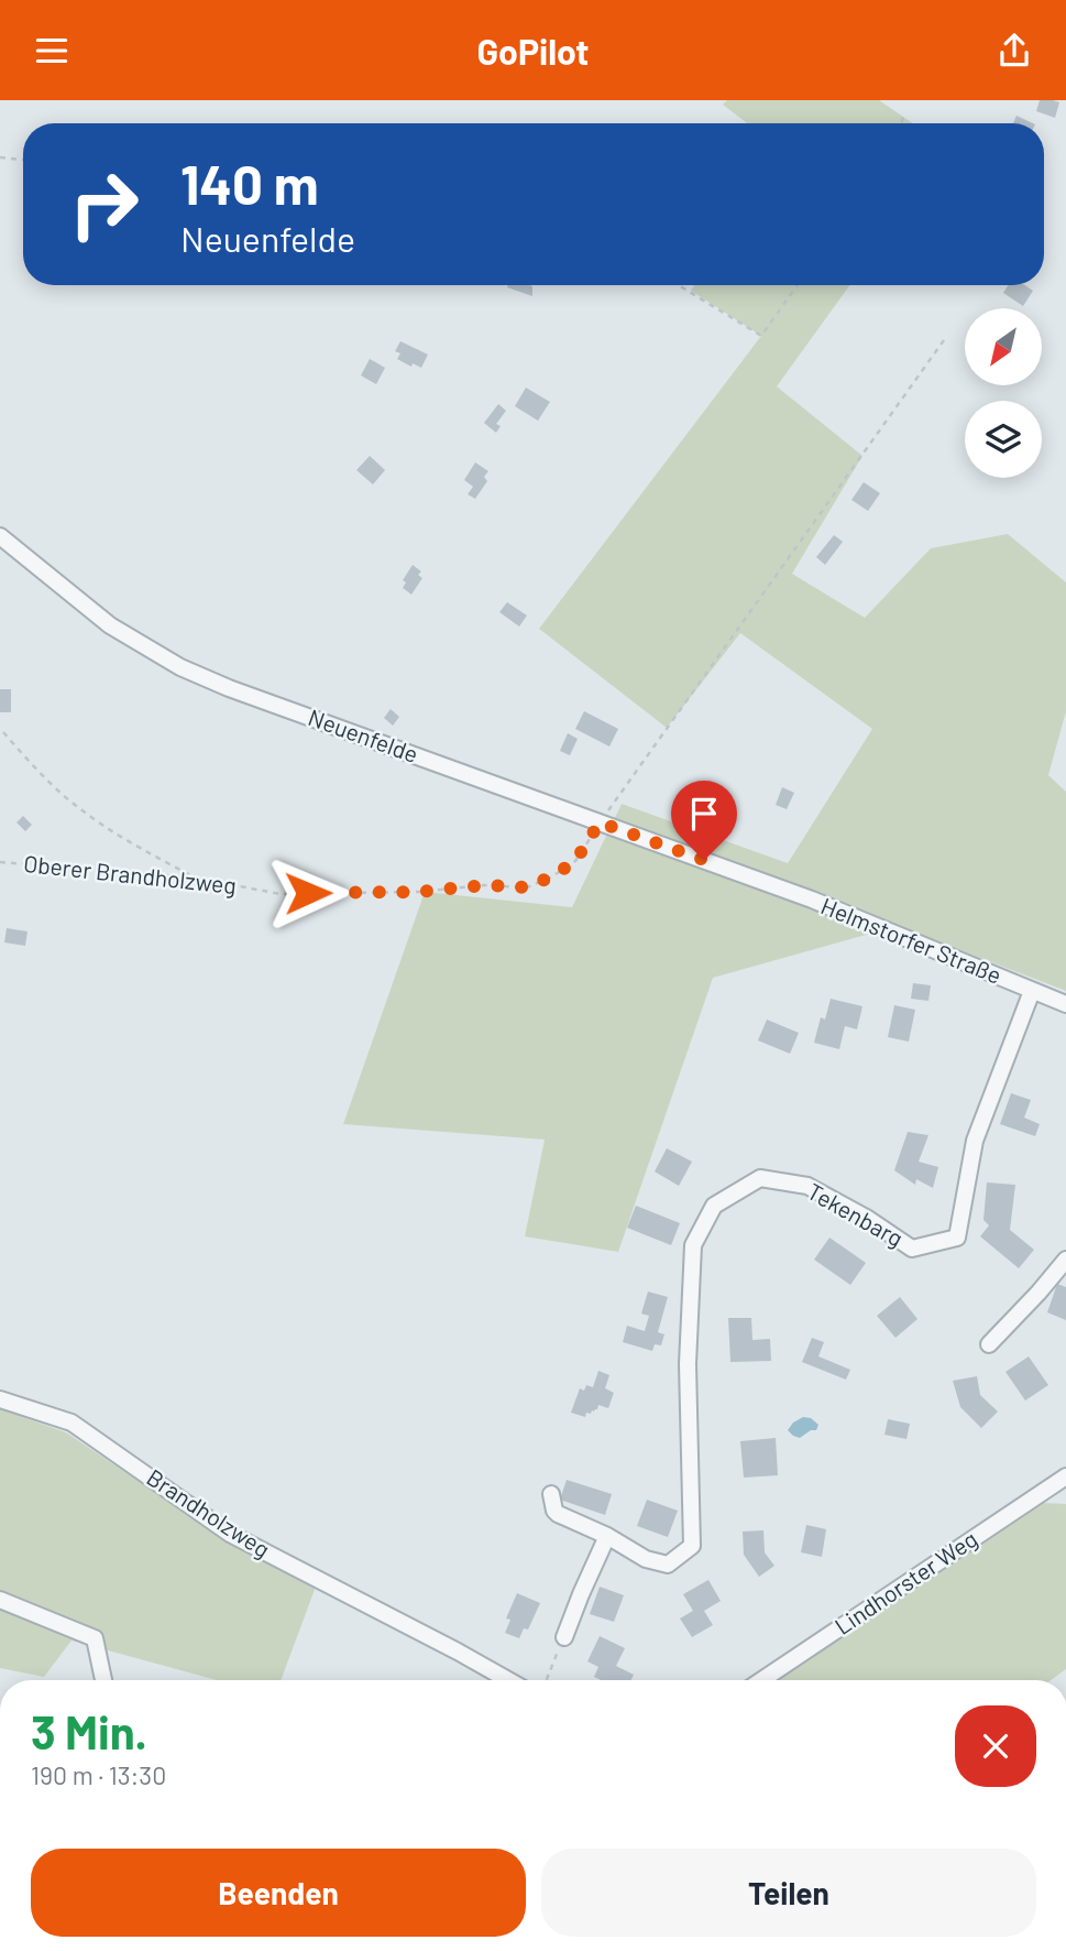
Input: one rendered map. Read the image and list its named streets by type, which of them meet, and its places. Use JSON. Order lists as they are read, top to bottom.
{
  "streets": {
    "street": [
      "Neuenfelde",
      "Helmstorfer Straße",
      "Tekenbarg",
      "Brandholzweg",
      "Lindhorster Weg"
    ],
    "path": ["Oberer Brandholzweg"]
  },
  "crossings": [
    ["Neuenfelde", "Oberer Brandholzweg"],
    ["Neuenfelde", "Helmstorfer Straße"],
    ["Helmstorfer Straße", "Tekenbarg"]
  ],
  "north": "bottom left",
  "page": {
    "header": "GoPilot",
    "turn": ["140 m", "Neuenfelde"],
    "heading": ["3 Min.", "190 m · 13:30"],
    "buttons": ["Beenden", "Teilen"]
  }
}
